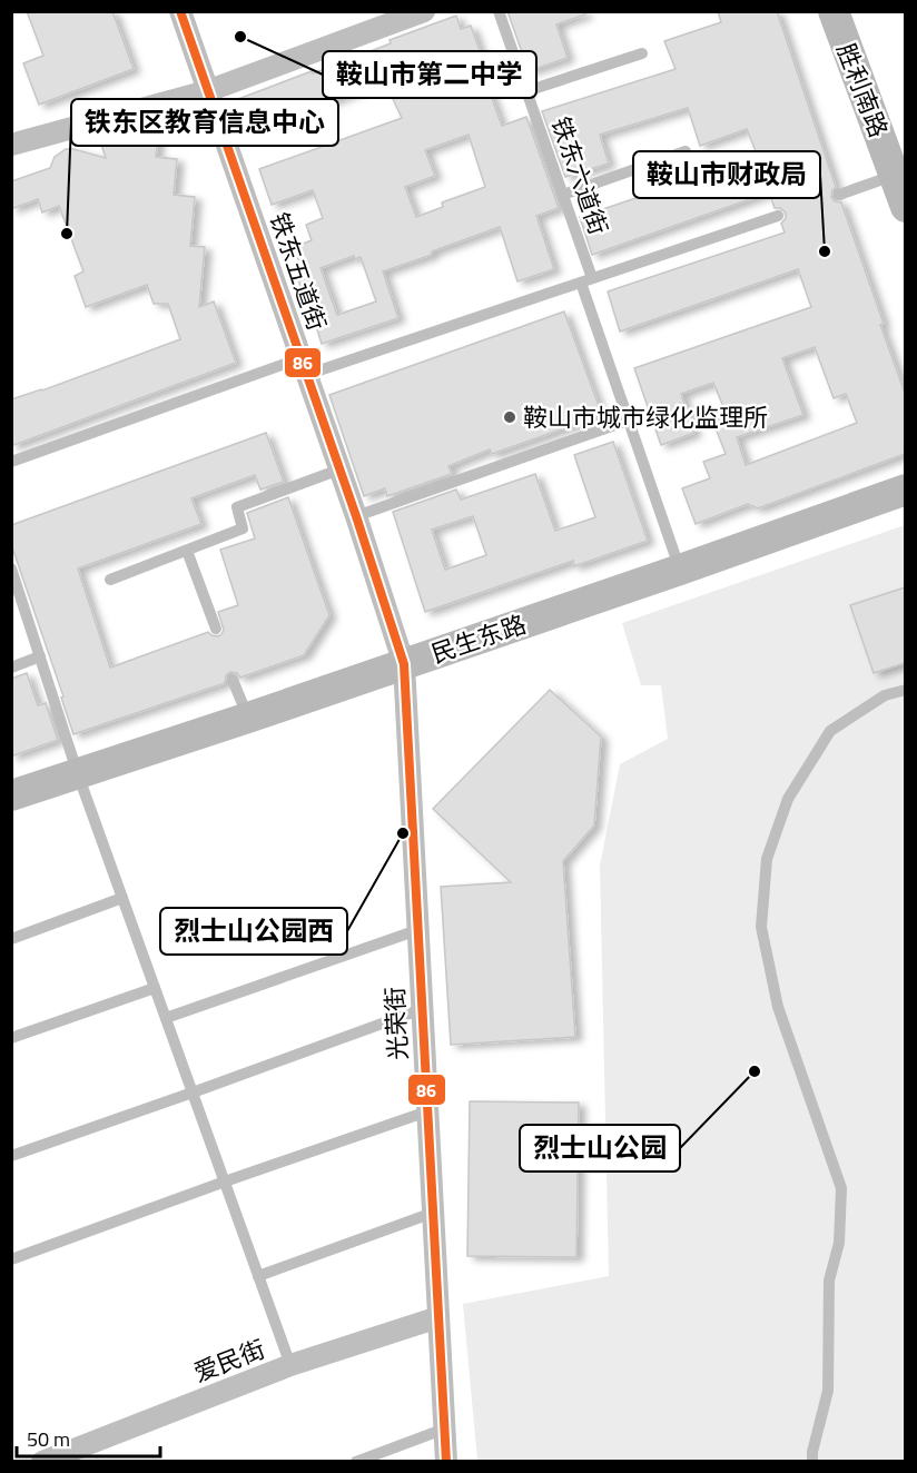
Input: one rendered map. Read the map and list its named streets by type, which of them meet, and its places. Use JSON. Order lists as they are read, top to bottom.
{
  "streets": {
    "main road": ["胜利南路", "民生东路"],
    "street": ["铁东五道街", "光荣街", "爱民街"],
    "lane": ["铁东六道街"]
  },
  "crossings": [
    ["铁东六道街", "民生东路"],
    ["铁东五道街", "民生东路"],
    ["铁东五道街", "光荣街"],
    ["民生东路", "光荣街"],
    ["光荣街", "爱民街"]
  ],
  "places": [
    "鞍山市第二中学",
    "铁东区教育信息中心",
    "鞍山市财政局",
    "鞍山市城市绿化监理所",
    "烈士山公园西",
    "烈士山公园"
  ],
  "lines": ["transit line 86"],
  "scale_bar": "50 m"
}
